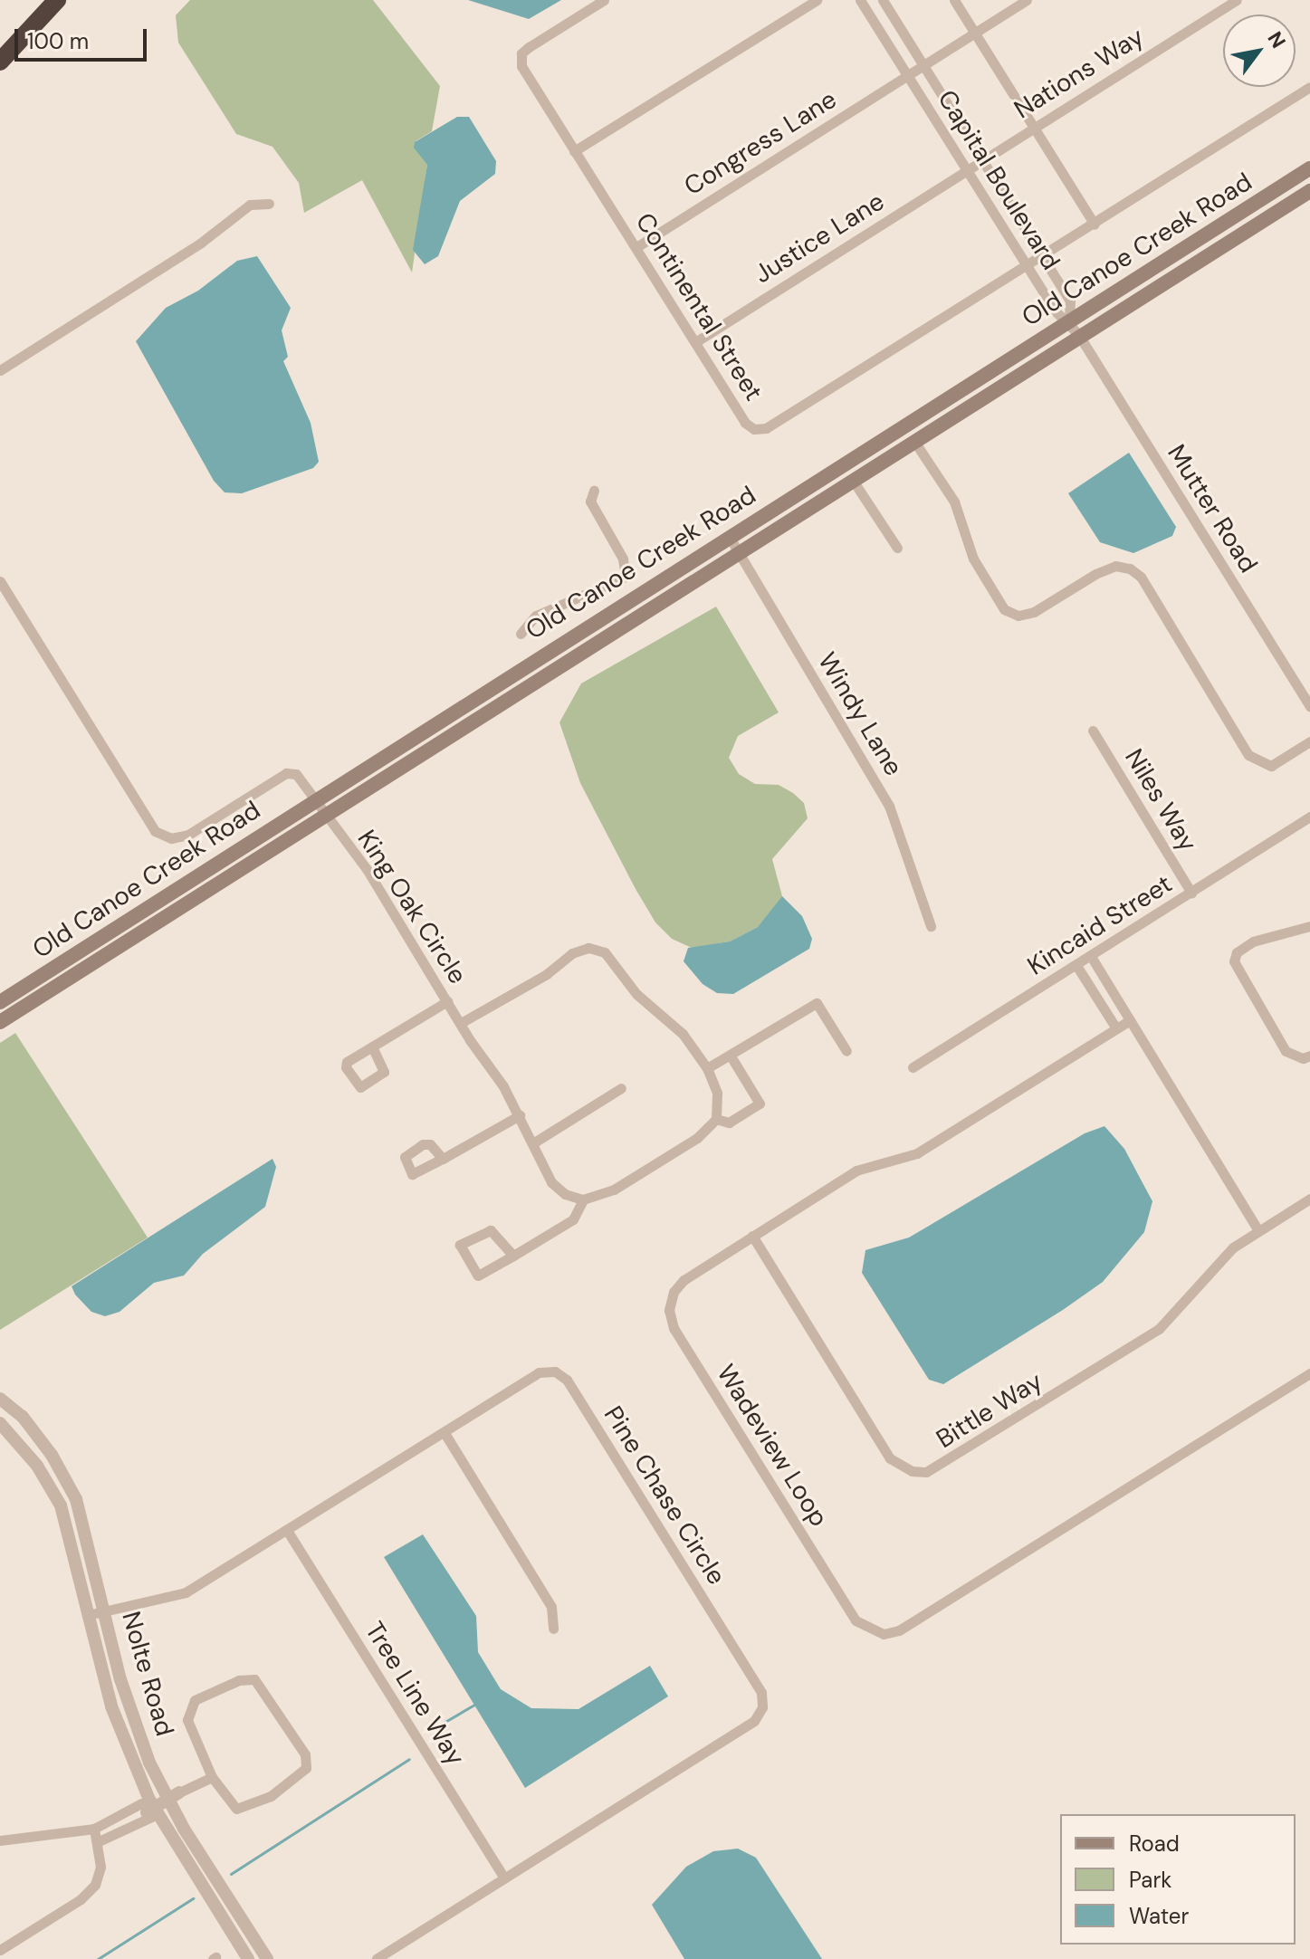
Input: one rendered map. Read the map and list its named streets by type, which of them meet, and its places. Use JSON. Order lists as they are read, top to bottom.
{
  "streets": {
    "main road": ["Old Canoe Creek Road"],
    "street": [
      "Nations Way",
      "Congress Lane",
      "Capital Boulevard",
      "Justice Lane",
      "Continental Street",
      "Mutter Road",
      "Windy Lane",
      "Niles Way",
      "King Oak Circle",
      "Kincaid Street",
      "Bittle Way",
      "Wadeview Loop",
      "Pine Chase Circle",
      "Nolte Road",
      "Tree Line Way"
    ]
  },
  "crossings": [
    ["Nations Way", "Capital Boulevard"],
    ["Nations Way", "Justice Lane"],
    ["Congress Lane", "Capital Boulevard"],
    ["Congress Lane", "Continental Street"],
    ["Capital Boulevard", "Justice Lane"],
    ["Capital Boulevard", "Old Canoe Creek Road"],
    ["Capital Boulevard", "Continental Street"],
    ["Capital Boulevard", "Mutter Road"],
    ["Justice Lane", "Continental Street"],
    ["Old Canoe Creek Road", "Mutter Road"],
    ["Old Canoe Creek Road", "Windy Lane"],
    ["Old Canoe Creek Road", "King Oak Circle"],
    ["Niles Way", "Kincaid Street"],
    ["Bittle Way", "Wadeview Loop"],
    ["Pine Chase Circle", "Nolte Road"],
    ["Pine Chase Circle", "Tree Line Way"]
  ],
  "legend": ["Road", "Park", "Water"],
  "scale_bar": "100 m",
  "north": "top right"
}
